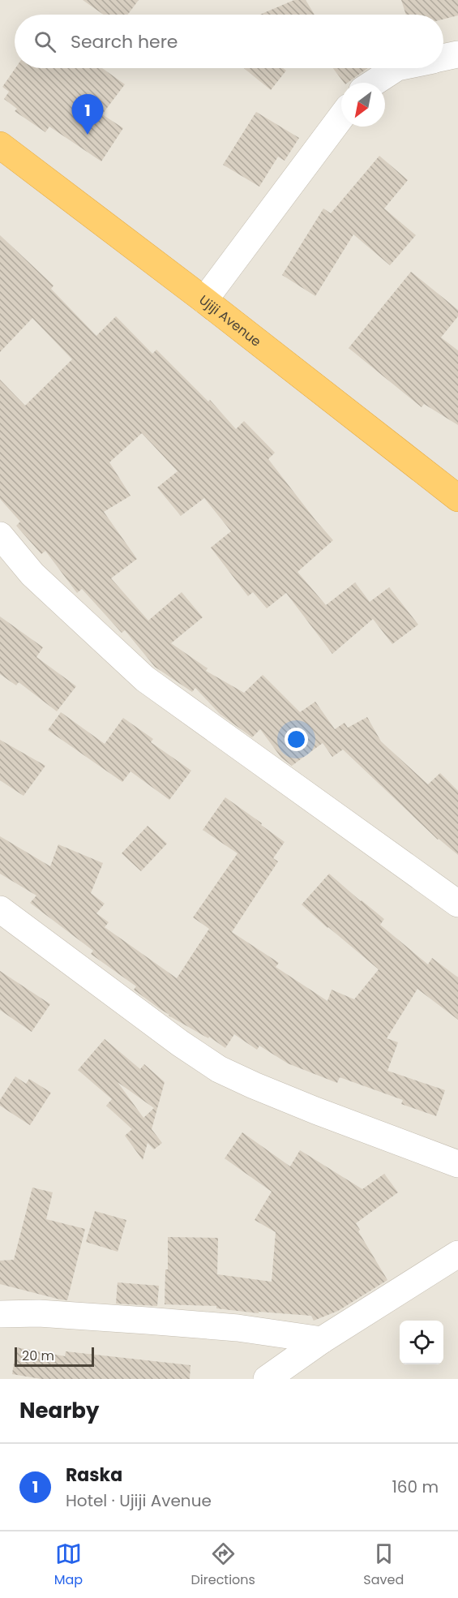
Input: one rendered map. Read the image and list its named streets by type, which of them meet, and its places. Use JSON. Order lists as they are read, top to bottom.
{
  "streets": {
    "highway": ["Ujiji Avenue"]
  },
  "scale_bar": "20 m",
  "north": "bottom left",
  "page": {
    "search": "Search here",
    "pins": "1",
    "scale": "20 m",
    "heading": "Nearby",
    "list": [
      {
        "mark": "1",
        "name": "Raska",
        "note": "Hotel · Ujiji Avenue",
        "value": "160 m"
      }
    ],
    "nav": ["Map", "Directions", "Saved"]
  }
}
